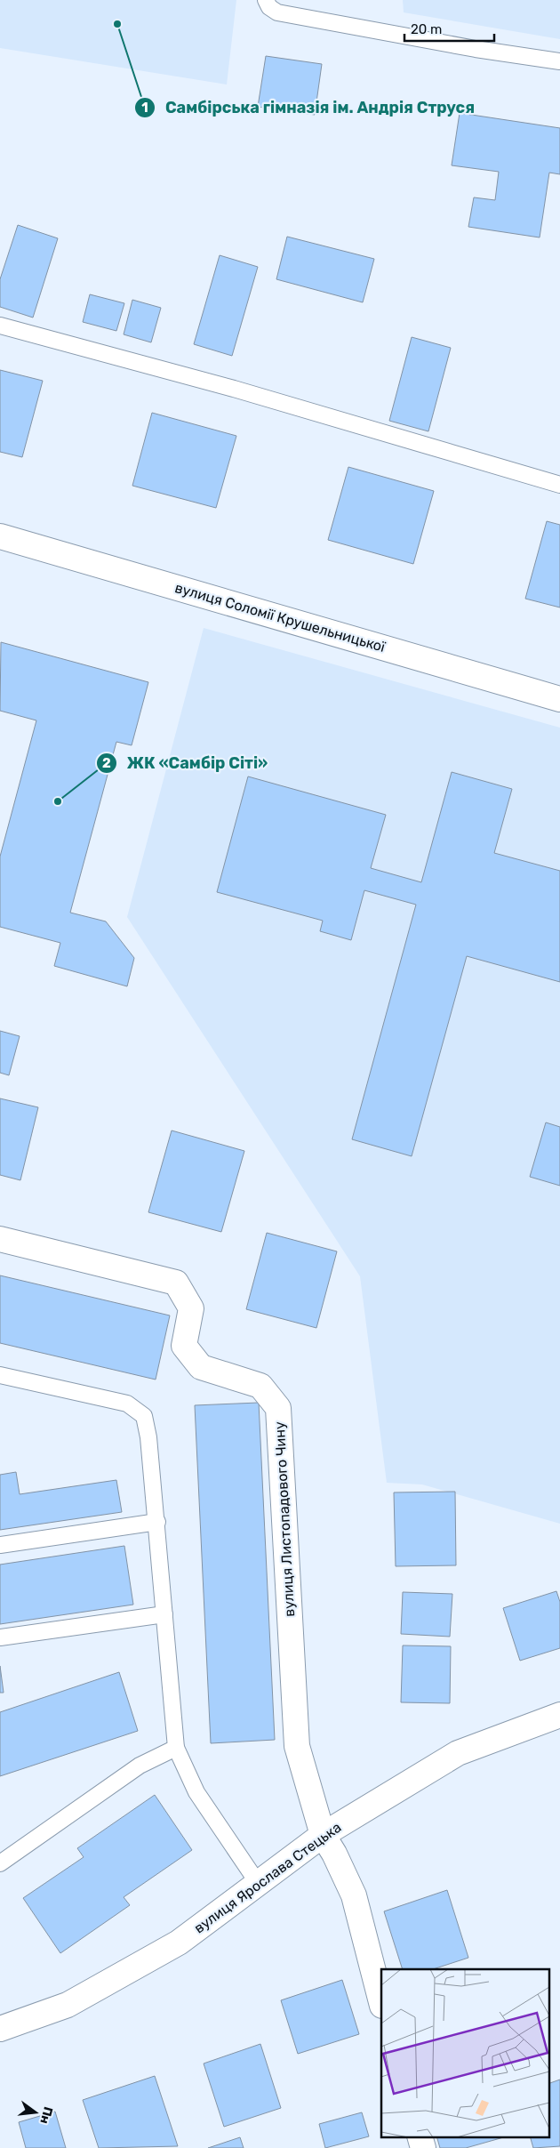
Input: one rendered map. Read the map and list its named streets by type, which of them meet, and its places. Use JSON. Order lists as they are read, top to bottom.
{
  "streets": {
    "street": ["вулиця Соломії Крушельницької", "вулиця Листопадового Чину", "вулиця Ярослава Стецька"]
  },
  "crossings": [
    ["вулиця Листопадового Чину", "вулиця Ярослава Стецька"]
  ],
  "places": ["Самбірська гімназія ім. Андрія Струся", "ЖК «Самбір Сіті»"],
  "scale_bar": "20 m",
  "north": "right"
}
